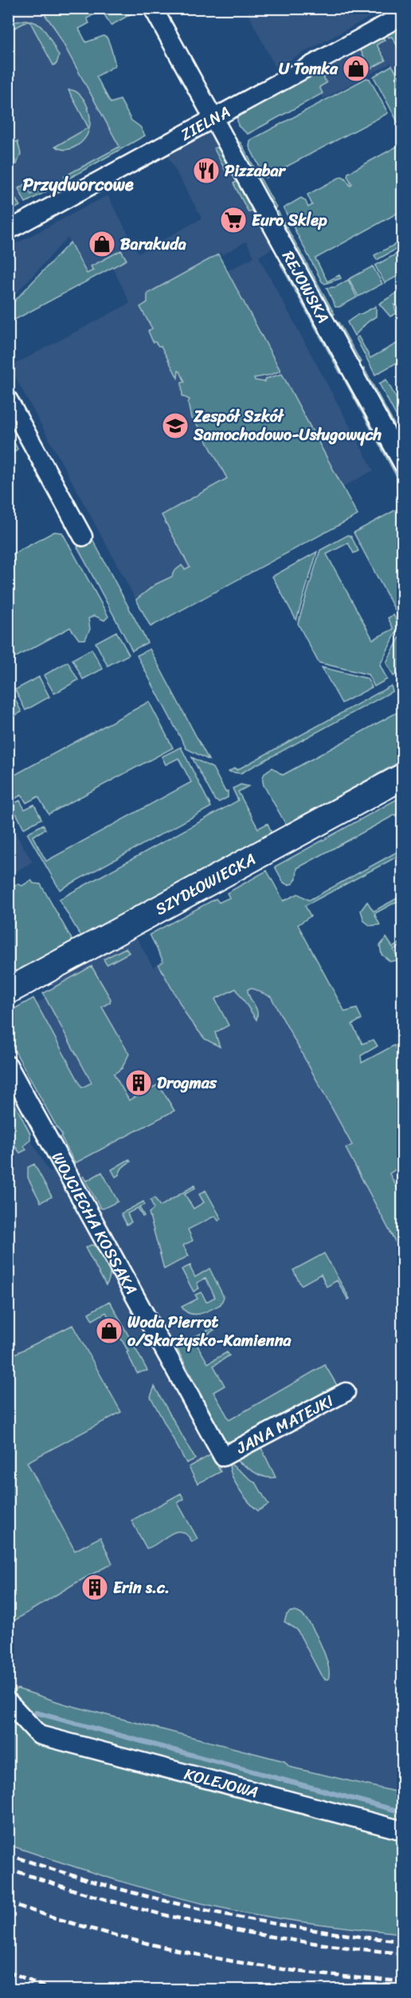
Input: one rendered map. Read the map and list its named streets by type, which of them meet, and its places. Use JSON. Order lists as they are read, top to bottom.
{
  "streets": {
    "street": [
      "ZIELNA",
      "REJOWSKA",
      "SZYDŁOWIECKA",
      "WOJCIECHA KOSSAKA",
      "JANA MATEJKI",
      "KOLEJOWA"
    ]
  },
  "crossings": [
    ["ZIELNA", "REJOWSKA"],
    ["WOJCIECHA KOSSAKA", "JANA MATEJKI"]
  ],
  "districts": ["Przydworcowe"],
  "places": {
    "shop": ["U Tomka", "Barakuda", "Woda Pierrot o/Skarżysko-Kamienna"],
    "restaurant": ["Pizzabar"],
    "supermarket": ["Euro Sklep"],
    "school or university": ["Zespół Szkół Samochodowo-Usługowych"],
    "building": ["Drogmas", "Erin s.c."]
  }
}
